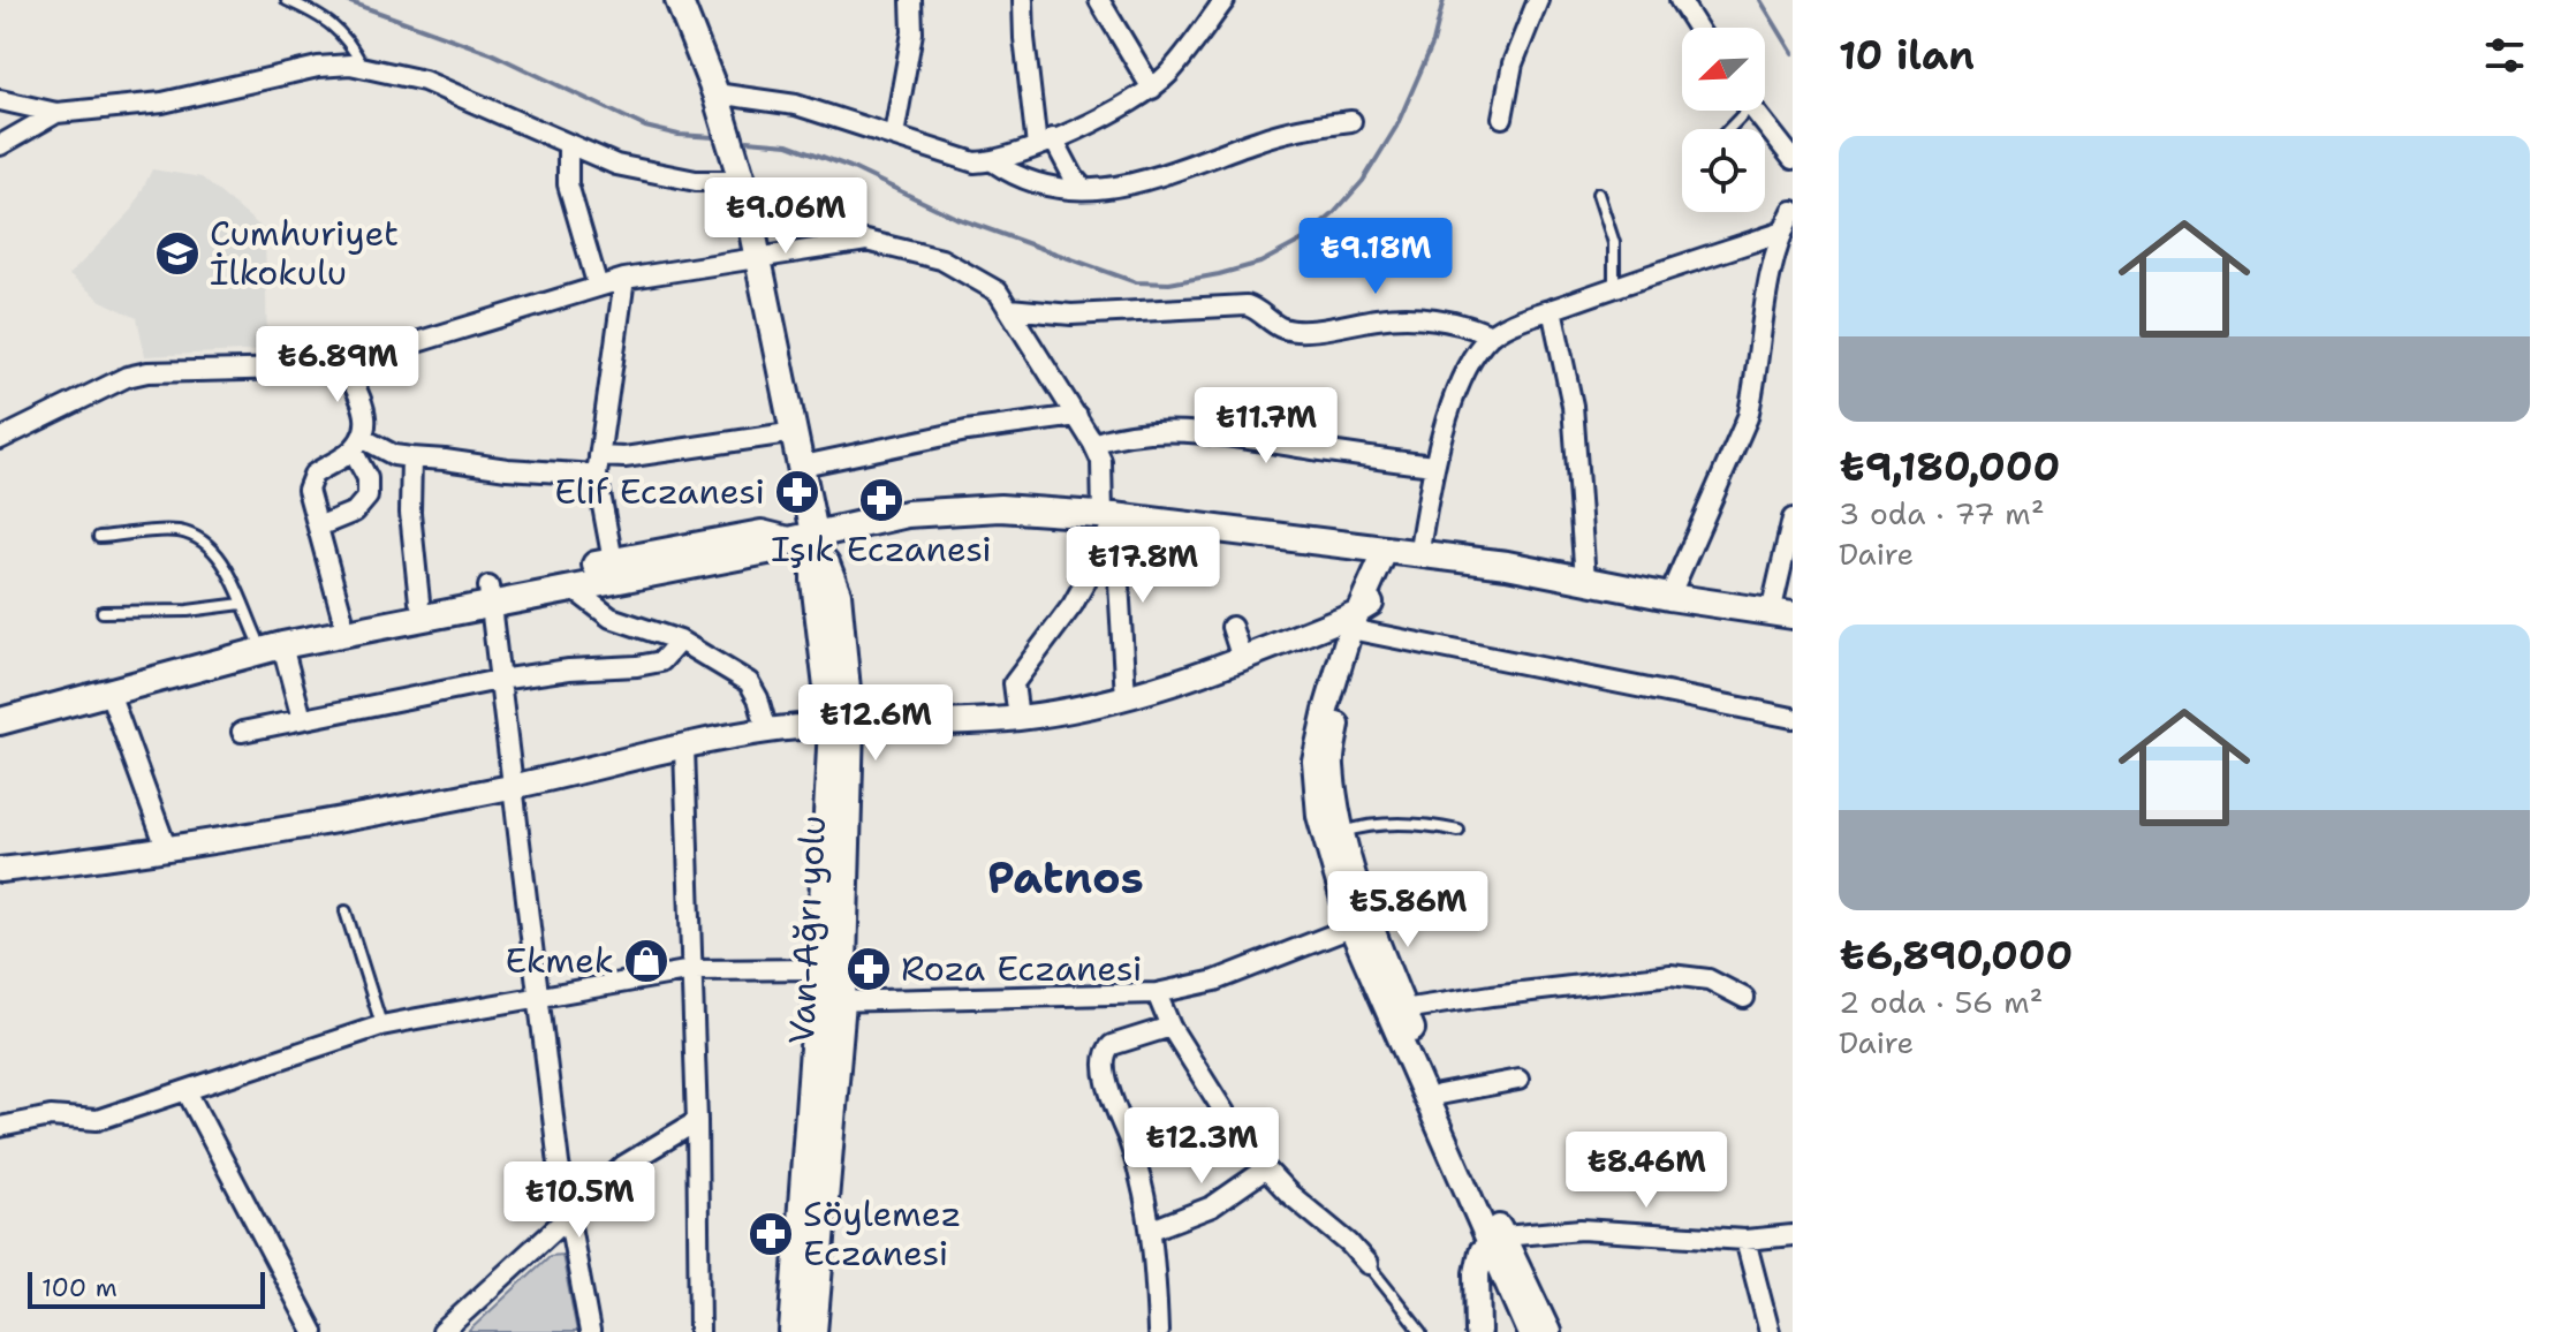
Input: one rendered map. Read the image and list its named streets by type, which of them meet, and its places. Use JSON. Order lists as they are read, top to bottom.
{
  "streets": {
    "main road": ["Van-Ağrı yolu"]
  },
  "districts": ["Patnos"],
  "places": {
    "school or university": ["Cumhuriyet İlkokulu"],
    "pharmacy": [
      "Elif Eczanesi",
      "Işık Eczanesi",
      "Roza Eczanesi",
      "Söylemez Eczanesi"
    ],
    "shop": ["Ekmek"]
  },
  "scale_bar": "100 m",
  "north": "bottom left",
  "page": {
    "heading": "10 ilan",
    "list": [
      {
        "name": "₺9,180,000",
        "note": "3 oda · 77 m² · Daire"
      },
      {
        "name": "₺6,890,000",
        "note": "2 oda · 56 m² · Daire"
      }
    ],
    "price": [
      "₺9.06M",
      "₺9.18M",
      "₺6.89M",
      "₺11.7M",
      "₺17.8M",
      "₺12.6M",
      "₺5.86M",
      "₺12.3M",
      "₺8.46M",
      "₺10.5M"
    ],
    "scale": "100 m"
  }
}
